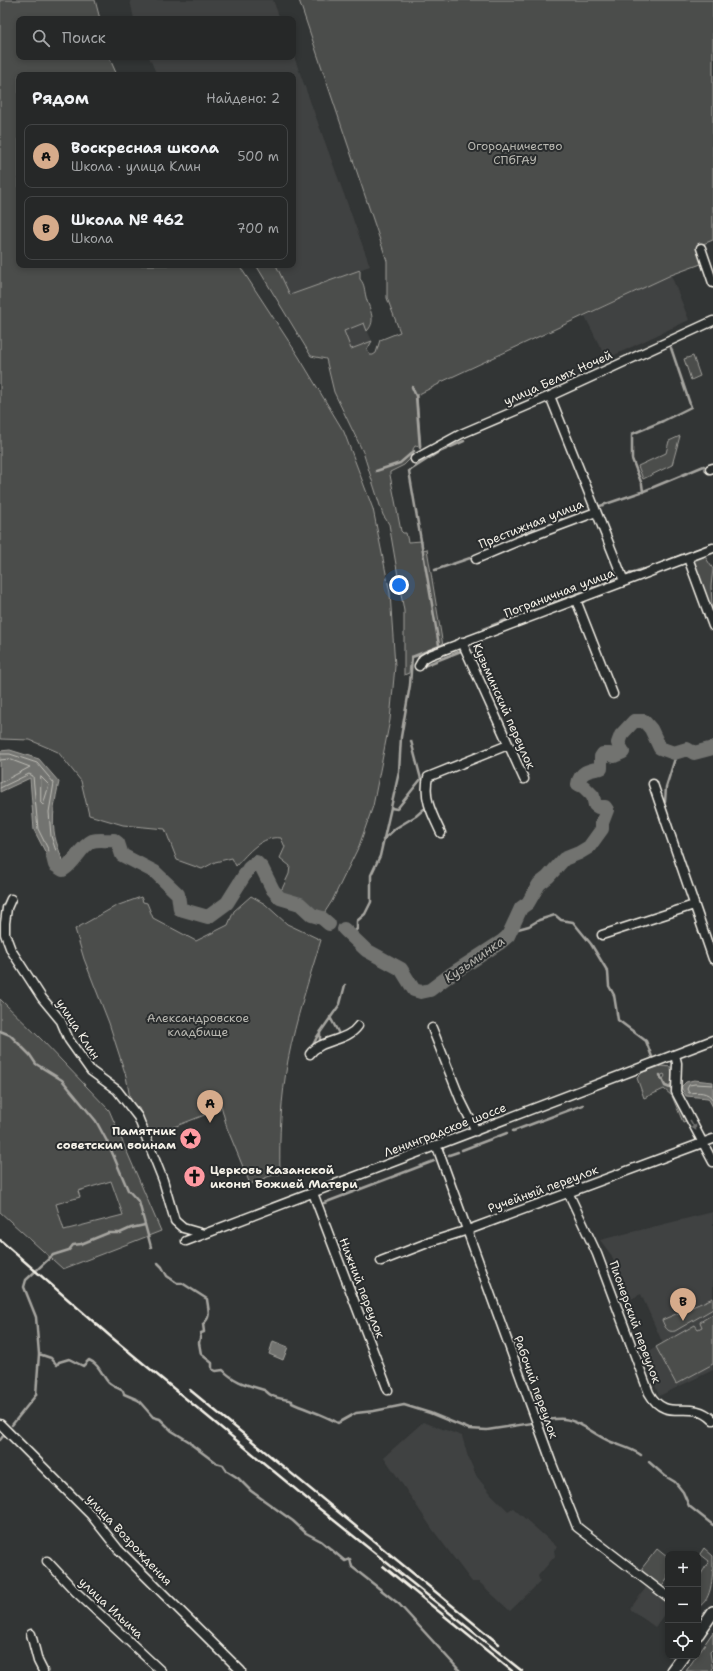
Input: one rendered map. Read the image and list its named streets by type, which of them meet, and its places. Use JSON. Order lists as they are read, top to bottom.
{
  "streets": {
    "street": [
      "улица Белых Ночей",
      "Престижная улица",
      "Пограничная улица",
      "Кузьминский переулок",
      "улица Клин",
      "Ленинградское шоссе",
      "Ручейный переулок",
      "Нижний переулок",
      "Пионерский переулок",
      "Рабочий переулок",
      "улица Возрождения",
      "улица Ильича"
    ]
  },
  "crossings": [
    ["Пограничная улица", "Кузьминский переулок"],
    ["улица Клин", "Ленинградское шоссе"],
    ["Ленинградское шоссе", "Нижний переулок"],
    ["Ленинградское шоссе", "Рабочий переулок"],
    ["Ручейный переулок", "Пионерский переулок"],
    ["Ручейный переулок", "Рабочий переулок"]
  ],
  "water": ["Кузьминка"],
  "parks": ["Огородничество СПбГАУ", "Александровское кладбище"],
  "places": {
    "place": ["Памятник советским воинам"],
    "church": ["Церковь Казанской иконы Божией Матери"]
  },
  "page": {
    "search": "Поиск",
    "heading": ["Рядом", "Найдено: 2"],
    "list": [
      {
        "mark": "A",
        "name": "Воскресная школа",
        "note": "Школа · улица Клин",
        "value": "500 m"
      },
      {
        "mark": "B",
        "name": "Школа № 462",
        "note": "Школа",
        "value": "700 m"
      }
    ],
    "pins": ["A", "B"],
    "map_buttons": ["+", "−"]
  }
}
